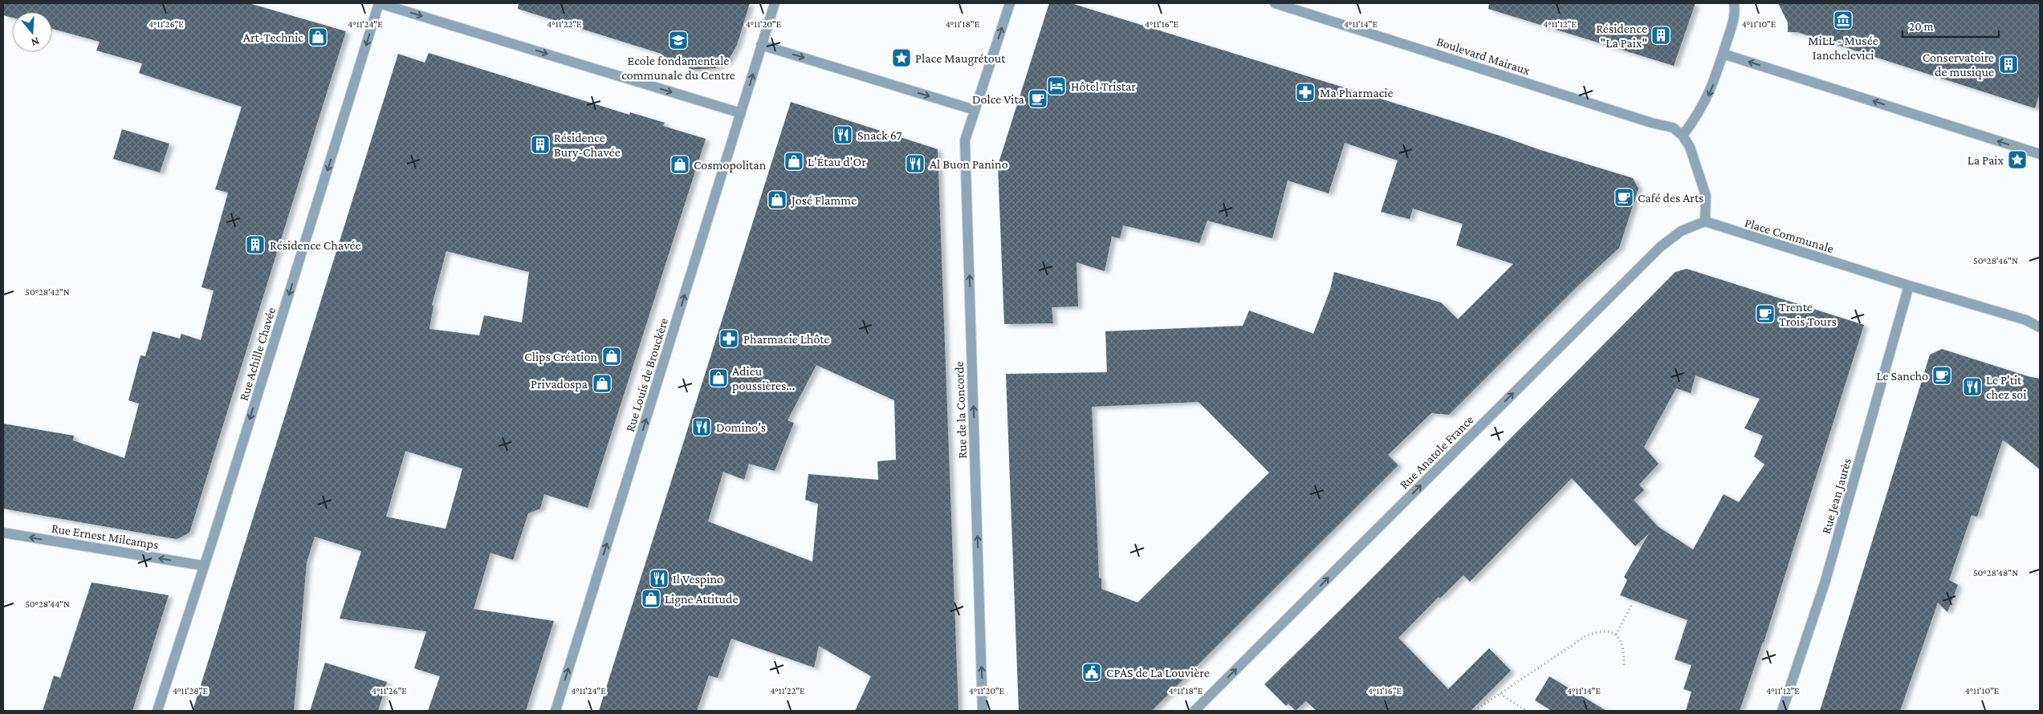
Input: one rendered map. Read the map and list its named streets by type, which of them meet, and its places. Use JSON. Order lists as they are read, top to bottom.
{
  "streets": {
    "street": [
      "Boulevard Mairaux",
      "Place Communale",
      "Rue Achille Chavée",
      "Rue Louis de Brouckère",
      "Rue de la Concorde",
      "Rue Anatole France",
      "Rue Jean Jaurès",
      "Rue Ernest Milcamps"
    ]
  },
  "crossings": [
    ["Place Communale", "Rue Anatole France"],
    ["Place Communale", "Rue Jean Jaurès"],
    ["Rue Achille Chavée", "Rue Ernest Milcamps"]
  ],
  "one_way": [
    "Rue Achille Chavée",
    "Rue Louis de Brouckère",
    "Rue de la Concorde",
    "Rue Anatole France",
    "Rue Ernest Milcamps"
  ],
  "places": {
    "museum": ["MiLL - Musée Ianchelevici"],
    "building": [
      "Résidence \"La Paix\"",
      "Conservatoire de musique",
      "Résidence Bury-Chavée",
      "Résidence Chavée"
    ],
    "shop": [
      "Art-Technic",
      "L'Étau d'Or",
      "Cosmopolitan",
      "José Flamme",
      "Clips Création",
      "Adieu poussières...",
      "Privadospa",
      "Ligne Attitude"
    ],
    "school or university": ["Ecole fondamentale communale du Centre"],
    "place": ["Place Maugrétout", "La Paix"],
    "hotel": ["Hôtel Tristar"],
    "pharmacy": ["Ma Pharmacie", "Pharmacie Lhôte"],
    "cafe": [
      "Dolce Vita",
      "Café des Arts",
      "Trente Trois Tours",
      "Le Sancho"
    ],
    "restaurant": [
      "Snack 67",
      "Al Buon Panino",
      "Le P'tit chez soi",
      "Domino's",
      "Il Vespino"
    ],
    "public building": ["CPAS de La Louvière"]
  },
  "scale_bar": "20 m",
  "north": "bottom",
  "coordinates": [
    "4°11'26\"E",
    "4°11'24\"E",
    "4°11'22\"E",
    "4°11'20\"E",
    "4°11'18\"E",
    "4°11'16\"E",
    "4°11'14\"E",
    "4°11'12\"E",
    "4°11'10\"E",
    "50°28'46\"N",
    "50°28'42\"N",
    "50°28'48\"N",
    "50°28'44\"N",
    "4°11'28\"E"
  ]
}
